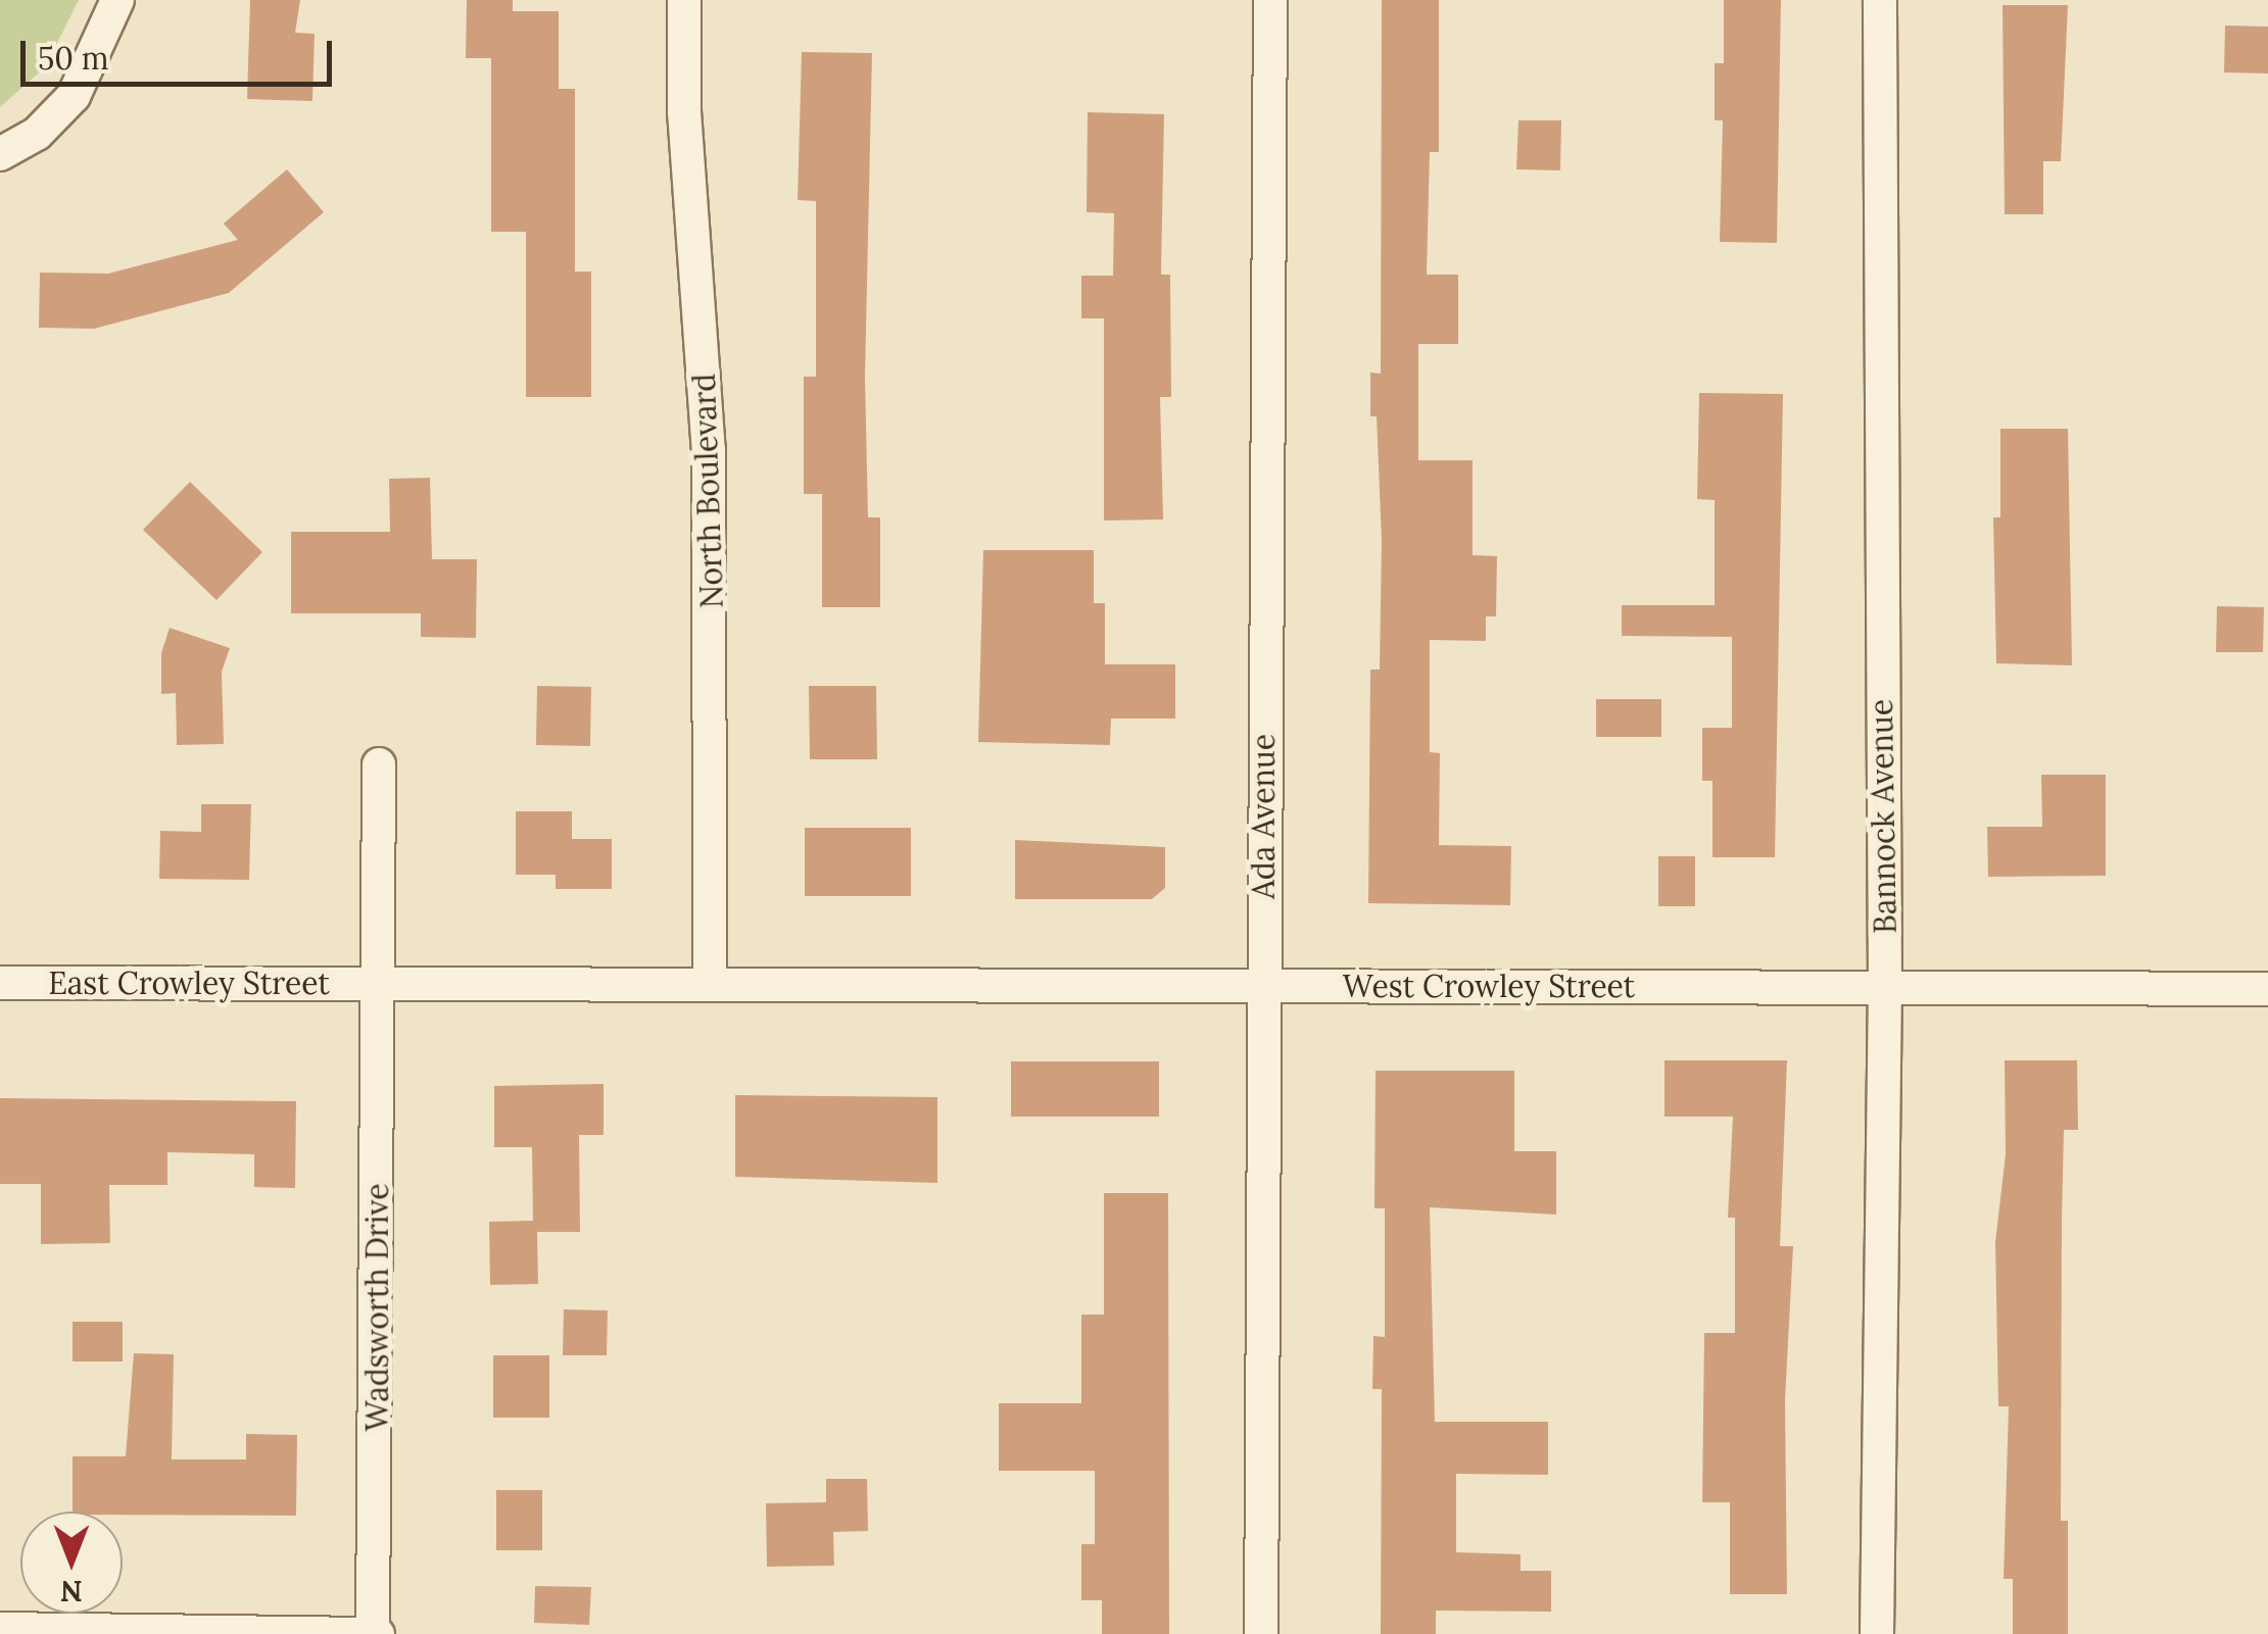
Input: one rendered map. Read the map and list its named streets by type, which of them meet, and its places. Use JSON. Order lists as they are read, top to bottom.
{
  "streets": {
    "street": [
      "North Boulevard",
      "Ada Avenue",
      "Bannock Avenue",
      "East Crowley Street",
      "West Crowley Street",
      "Wadsworth Drive"
    ]
  },
  "crossings": [
    ["North Boulevard", "East Crowley Street"],
    ["North Boulevard", "West Crowley Street"],
    ["Ada Avenue", "West Crowley Street"],
    ["Bannock Avenue", "West Crowley Street"],
    ["East Crowley Street", "West Crowley Street"],
    ["East Crowley Street", "Wadsworth Drive"]
  ],
  "scale_bar": "50 m",
  "north": "bottom"
}
